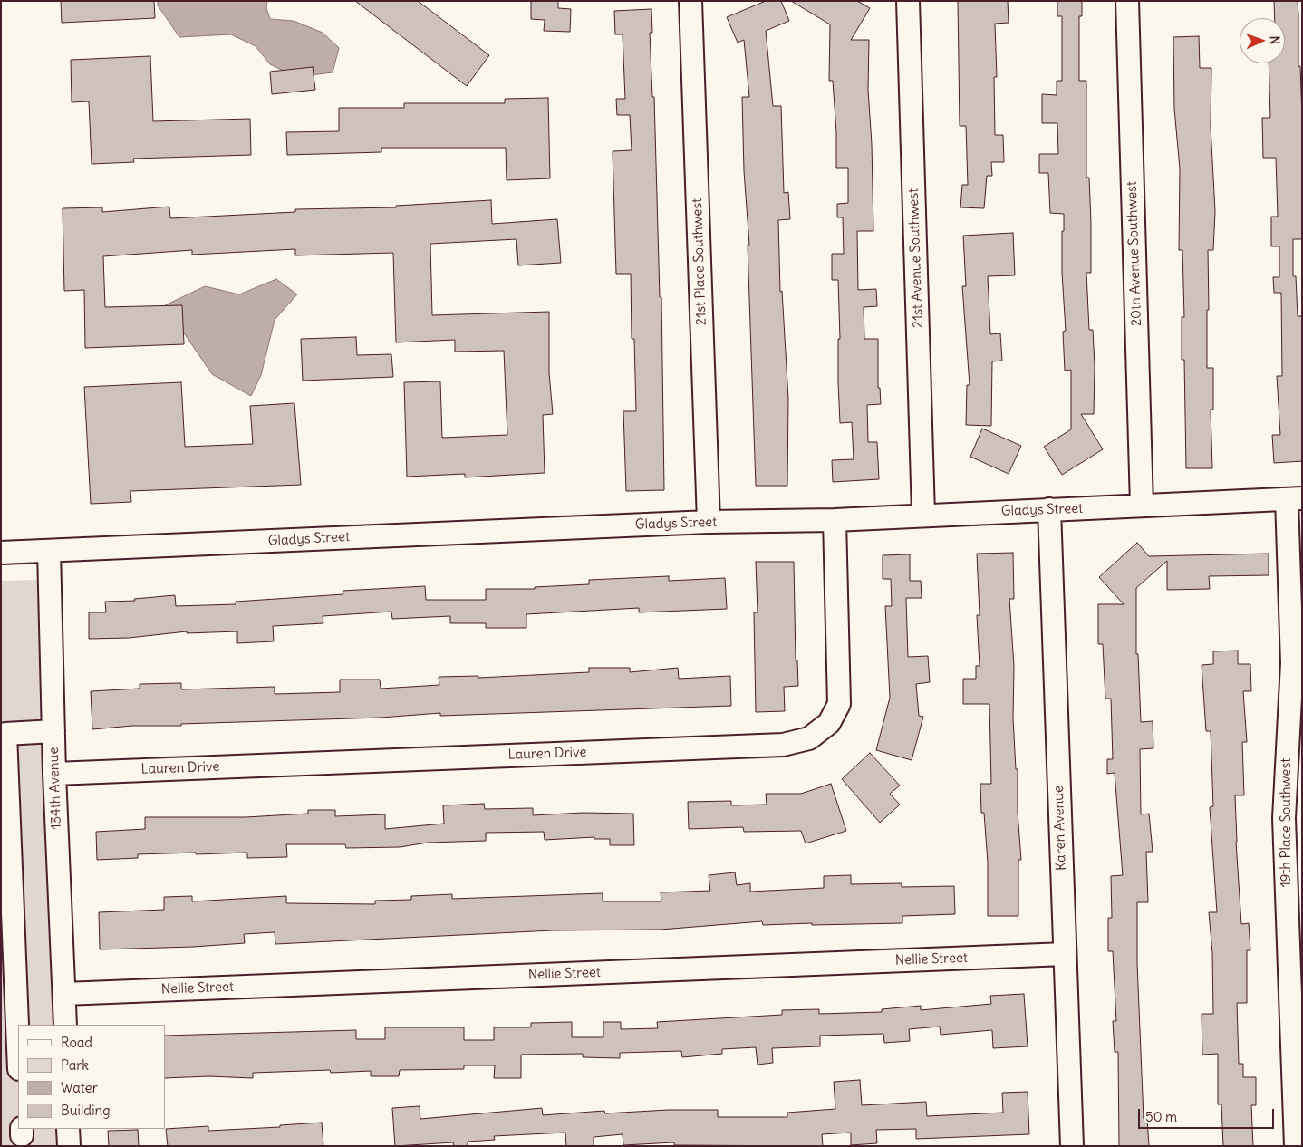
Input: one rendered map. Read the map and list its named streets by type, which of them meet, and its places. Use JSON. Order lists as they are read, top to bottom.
{
  "streets": {
    "street": [
      "20th Avenue Southwest",
      "21st Avenue Southwest",
      "21st Place Southwest",
      "Gladys Street",
      "Lauren Drive",
      "134th Avenue",
      "19th Place Southwest",
      "Karen Avenue",
      "Nellie Street"
    ]
  },
  "crossings": [
    ["20th Avenue Southwest", "Gladys Street"],
    ["21st Avenue Southwest", "Gladys Street"],
    ["21st Place Southwest", "Gladys Street"],
    ["Gladys Street", "Lauren Drive"],
    ["Gladys Street", "134th Avenue"],
    ["Gladys Street", "19th Place Southwest"],
    ["Gladys Street", "Karen Avenue"],
    ["Lauren Drive", "134th Avenue"],
    ["134th Avenue", "Nellie Street"],
    ["Karen Avenue", "Nellie Street"]
  ],
  "legend": [
    "Road",
    "Park",
    "Water",
    "Building"
  ],
  "scale_bar": "50 m",
  "north": "right"
}
